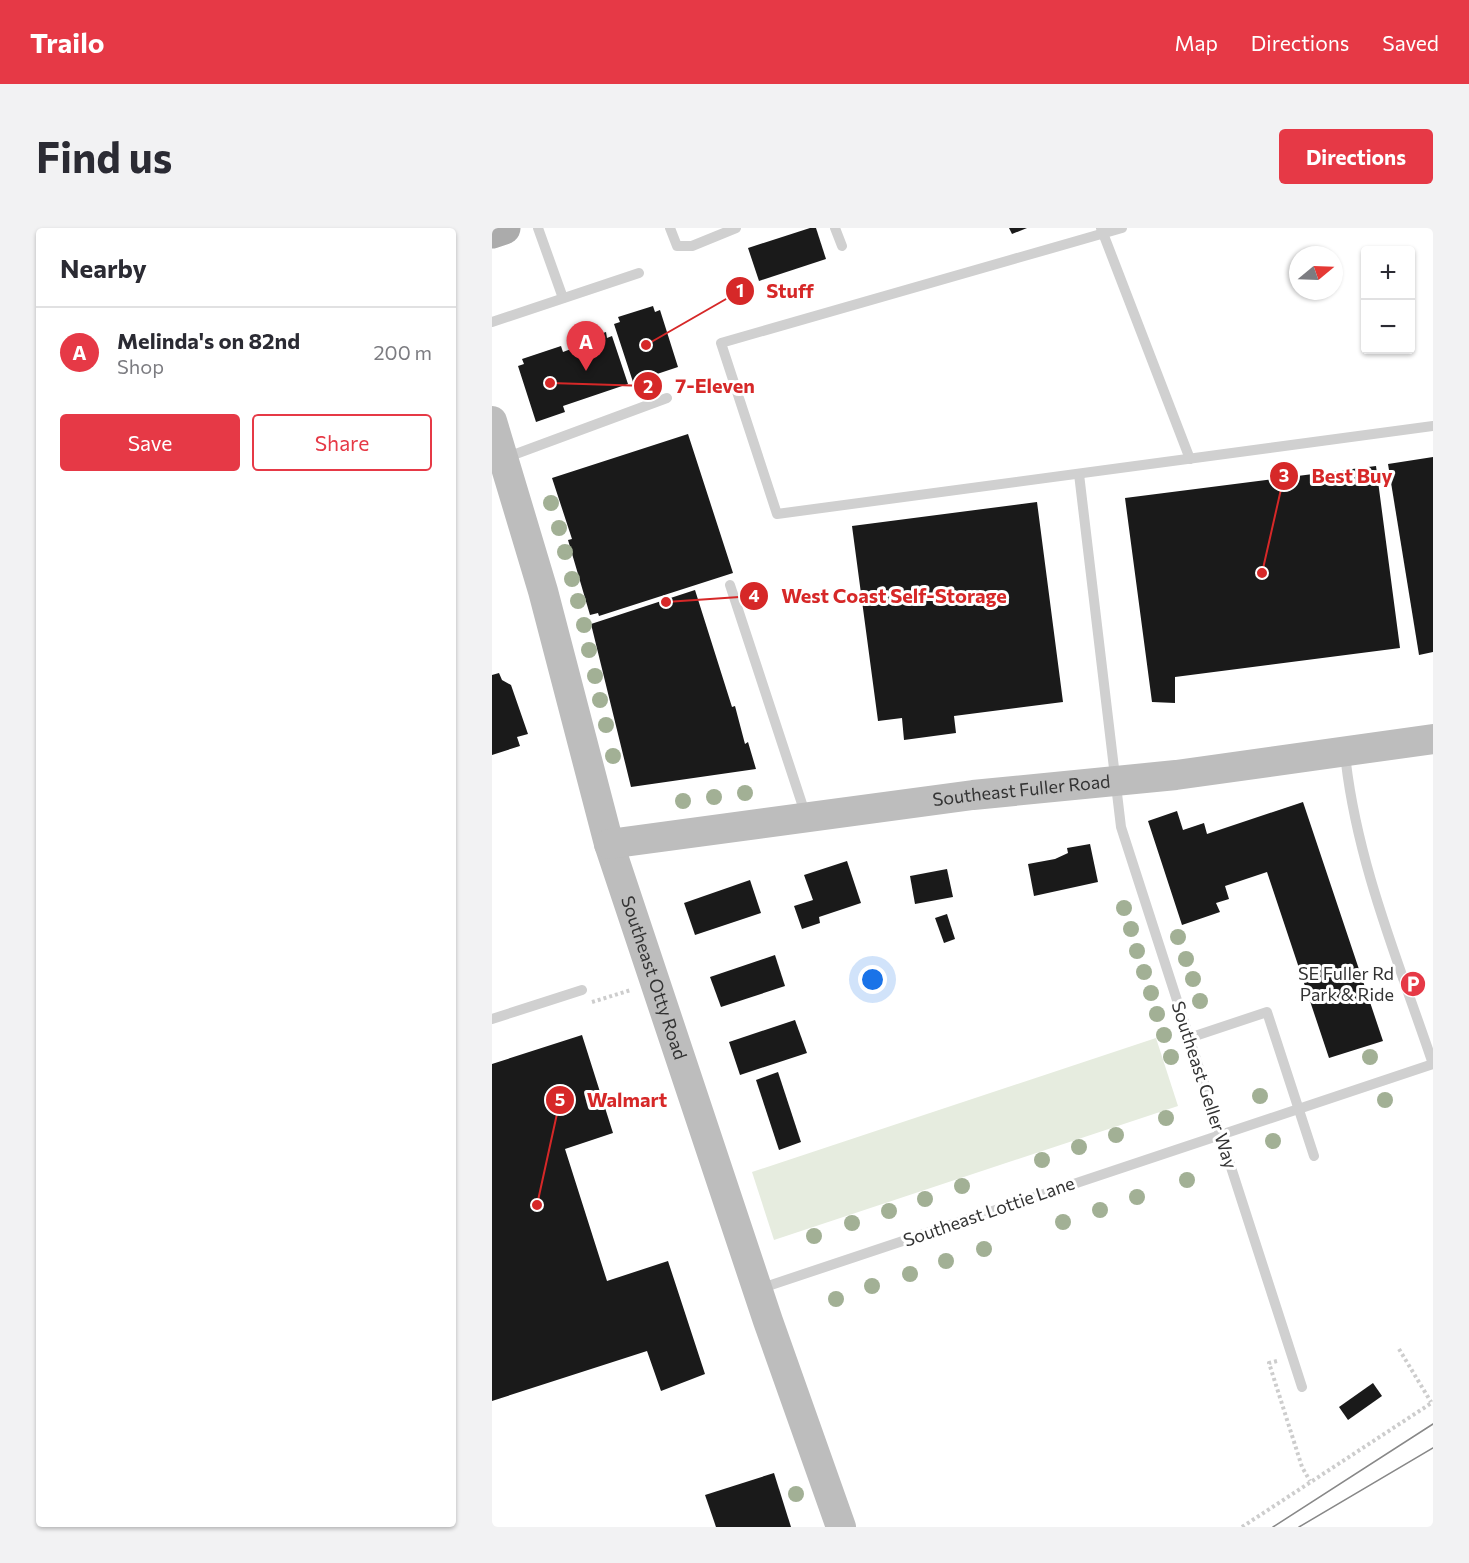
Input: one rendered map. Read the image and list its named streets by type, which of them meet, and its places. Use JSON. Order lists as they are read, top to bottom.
{
  "streets": {
    "street": ["Southeast Fuller Road", "Southeast Otty Road"],
    "lane": ["Southeast Geller Way", "Southeast Lottie Lane"]
  },
  "crossings": [
    ["Southeast Fuller Road", "Southeast Otty Road"],
    ["Southeast Fuller Road", "Southeast Geller Way"],
    ["Southeast Otty Road", "Southeast Lottie Lane"],
    ["Southeast Geller Way", "Southeast Lottie Lane"]
  ],
  "places": {
    "other": [
      "Stuff",
      "7-Eleven",
      "Best Buy",
      "West Coast Self-Storage",
      "Walmart"
    ],
    "parking": ["SE Fuller Rd Park & Ride"]
  },
  "north": "right",
  "page": {
    "header": "Trailo",
    "nav": ["Map", "Directions", "Saved"],
    "buttons": [
      "Directions",
      ["Save", "Share"]
    ],
    "title": "Find us",
    "heading": "Nearby",
    "map_buttons": ["+", "−"],
    "list": [
      {
        "mark": "A",
        "name": "Melinda's on 82nd",
        "note": "Shop",
        "value": "200 m"
      }
    ],
    "pins": "A"
  }
}
